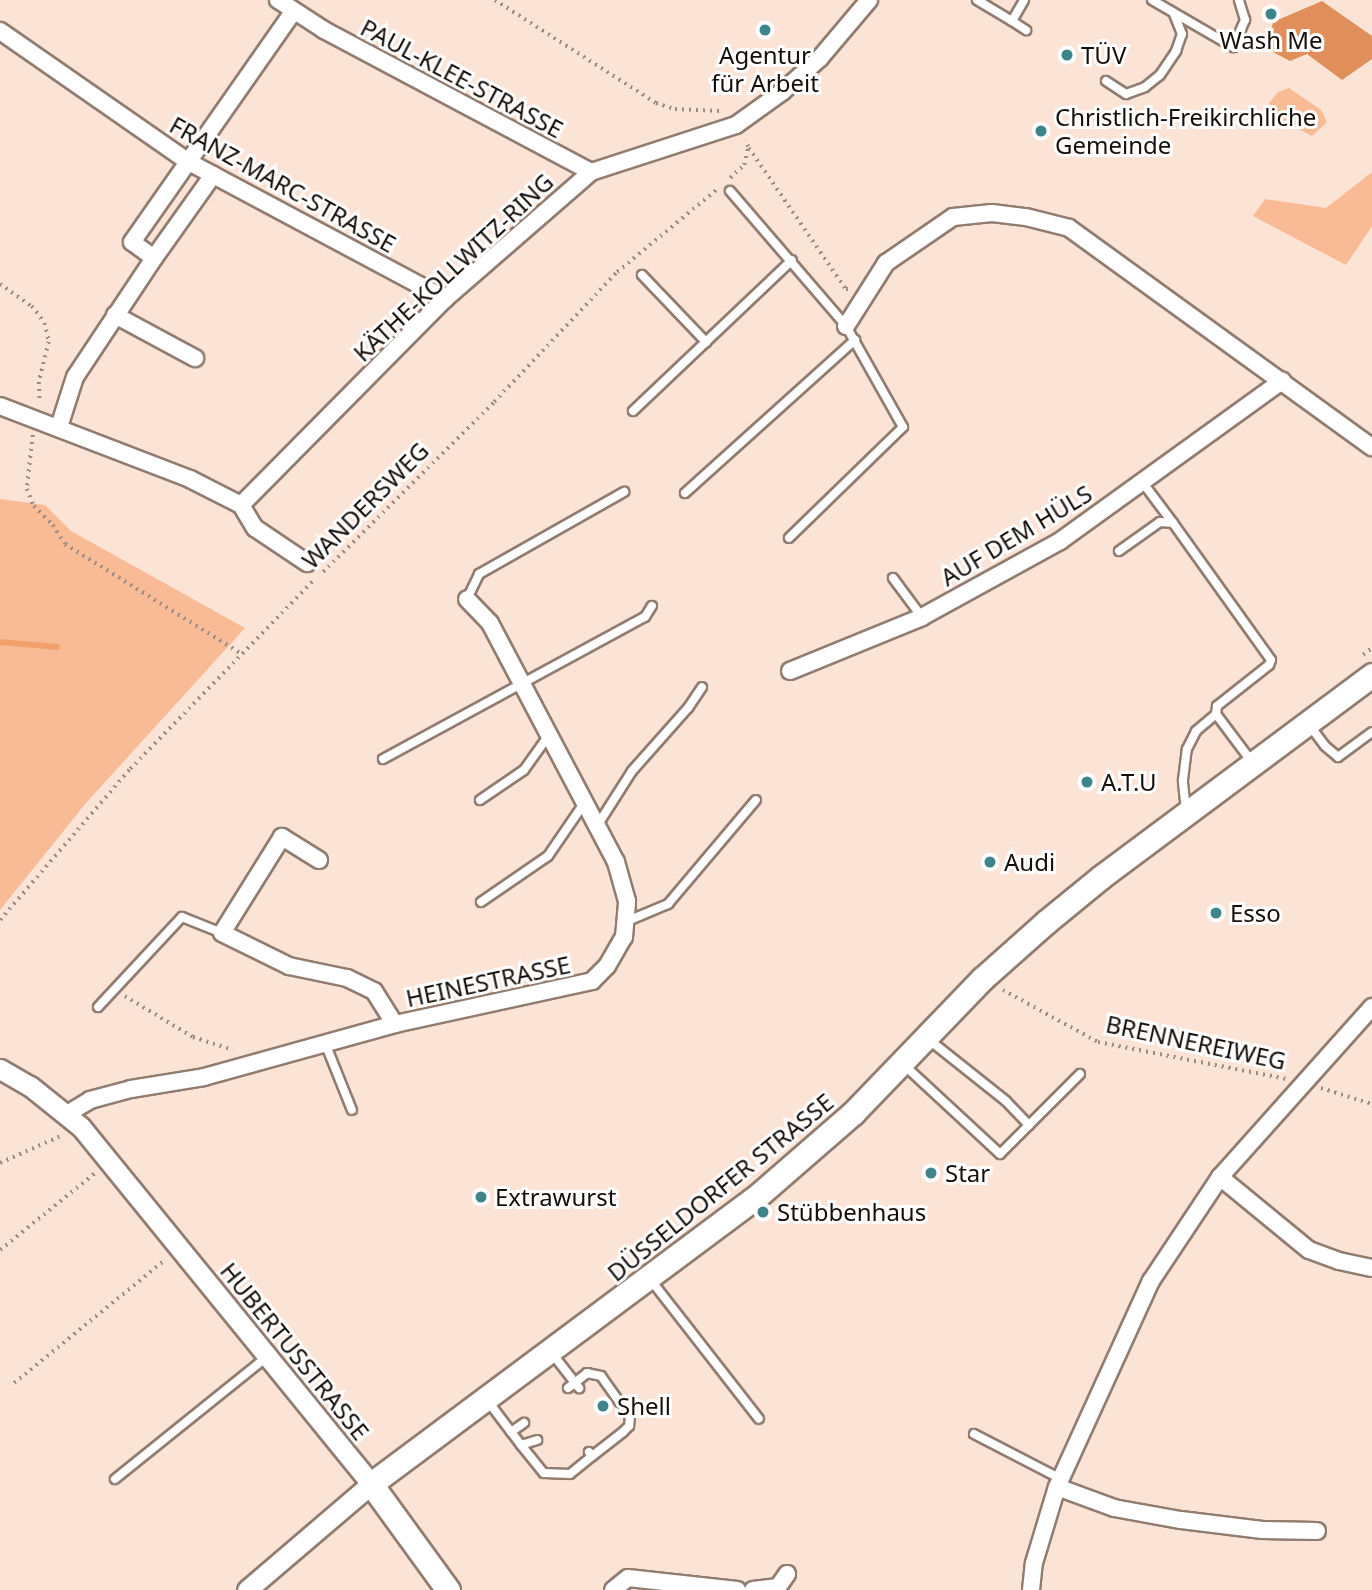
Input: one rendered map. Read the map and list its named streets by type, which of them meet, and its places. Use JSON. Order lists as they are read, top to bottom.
{
  "streets": {
    "main road": ["DÜSSELDORFER STRASSE"],
    "street": [
      "PAUL-KLEE-STRASSE",
      "FRANZ-MARC-STRASSE",
      "KÄTHE-KOLLWITZ-RING",
      "AUF DEM HÜLS",
      "HEINESTRASSE",
      "HUBERTUSSTRASSE"
    ],
    "path": ["WANDERSWEG", "BRENNEREIWEG"]
  },
  "crossings": [
    ["PAUL-KLEE-STRASSE", "KÄTHE-KOLLWITZ-RING"],
    ["FRANZ-MARC-STRASSE", "KÄTHE-KOLLWITZ-RING"],
    ["HEINESTRASSE", "HUBERTUSSTRASSE"],
    ["BRENNEREIWEG", "DÜSSELDORFER STRASSE"],
    ["DÜSSELDORFER STRASSE", "HUBERTUSSTRASSE"]
  ],
  "places": [
    "Wash Me",
    "Agentur für Arbeit",
    "TÜV",
    "Christlich-Freikirchliche Gemeinde",
    "A.T.U",
    "Audi",
    "Esso",
    "Star",
    "Extrawurst",
    "Stübbenhaus",
    "Shell"
  ]
}
